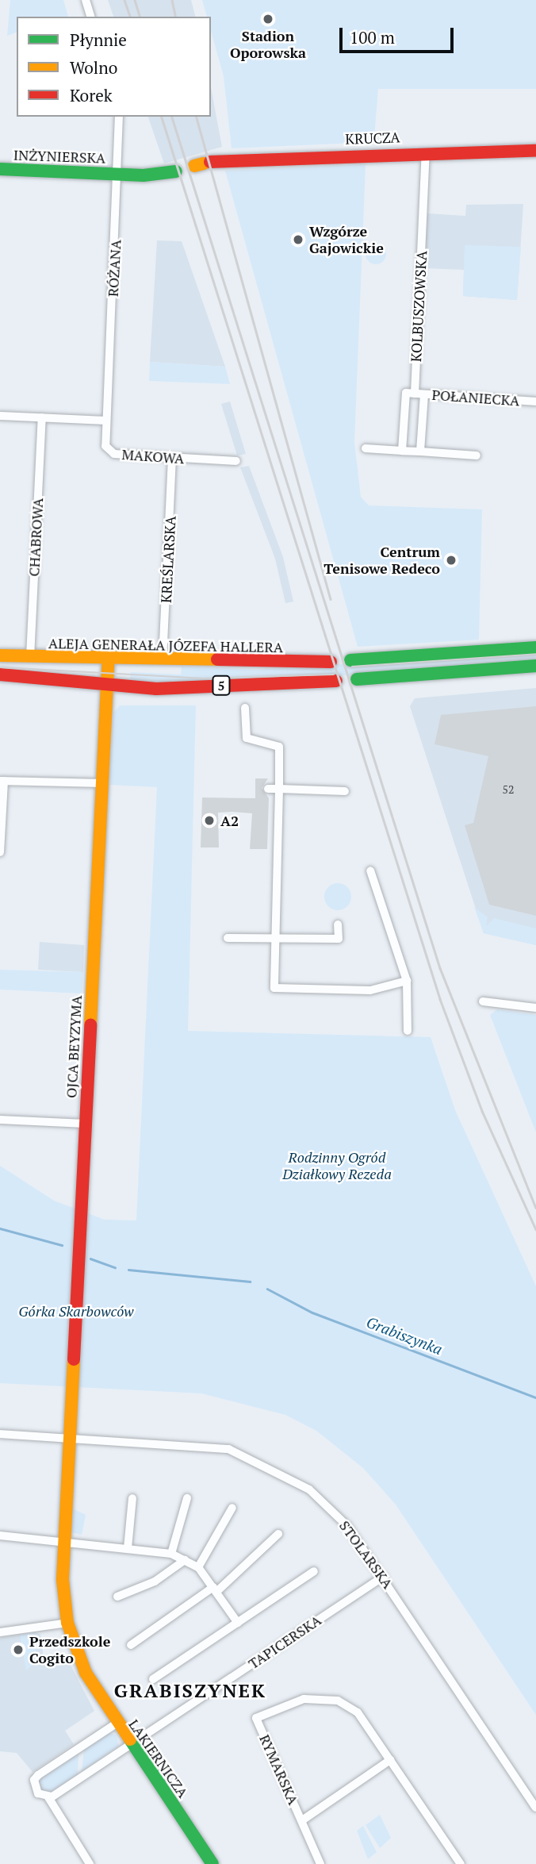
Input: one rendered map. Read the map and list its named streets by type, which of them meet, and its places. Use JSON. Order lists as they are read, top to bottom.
{
  "streets": {
    "street": [
      "KRUCZA",
      "INŻYNIERSKA",
      "RÓŻANA",
      "KOLBUSZOWSKA",
      "POŁANIECKA",
      "MAKOWA",
      "CHABROWA",
      "KREŚLARSKA",
      "ALEJA GENERAŁA JÓZEFA HALLERA",
      "5",
      "OJCA BEYZYMA",
      "STOLARSKA",
      "TAPICERSKA",
      "LAKIERNICZA",
      "RYMARSKA"
    ]
  },
  "crossings": [
    ["KRUCZA", "KOLBUSZOWSKA"],
    ["INŻYNIERSKA", "RÓŻANA"],
    ["RÓŻANA", "MAKOWA"],
    ["KOLBUSZOWSKA", "POŁANIECKA"],
    ["MAKOWA", "KREŚLARSKA"],
    ["CHABROWA", "ALEJA GENERAŁA JÓZEFA HALLERA"],
    ["KREŚLARSKA", "ALEJA GENERAŁA JÓZEFA HALLERA"],
    ["ALEJA GENERAŁA JÓZEFA HALLERA", "OJCA BEYZYMA"],
    ["5", "OJCA BEYZYMA"],
    ["OJCA BEYZYMA", "STOLARSKA"],
    ["OJCA BEYZYMA", "LAKIERNICZA"],
    ["STOLARSKA", "TAPICERSKA"],
    ["STOLARSKA", "LAKIERNICZA"],
    ["TAPICERSKA", "LAKIERNICZA"]
  ],
  "districts": ["GRABISZYNEK"],
  "water": ["Grabiszynka"],
  "parks": ["Rodzinny Ogród Działkowy Rezeda", "Górka Skarbowców"],
  "places": [
    "Stadion Oporowska",
    "Wzgórze Gajowickie",
    "Centrum Tenisowe Redeco",
    "A2",
    "Przedszkole Cogito"
  ],
  "house_numbers": ["52"],
  "legend": ["Płynnie", "Wolno", "Korek"],
  "scale_bar": "100 m"
}
